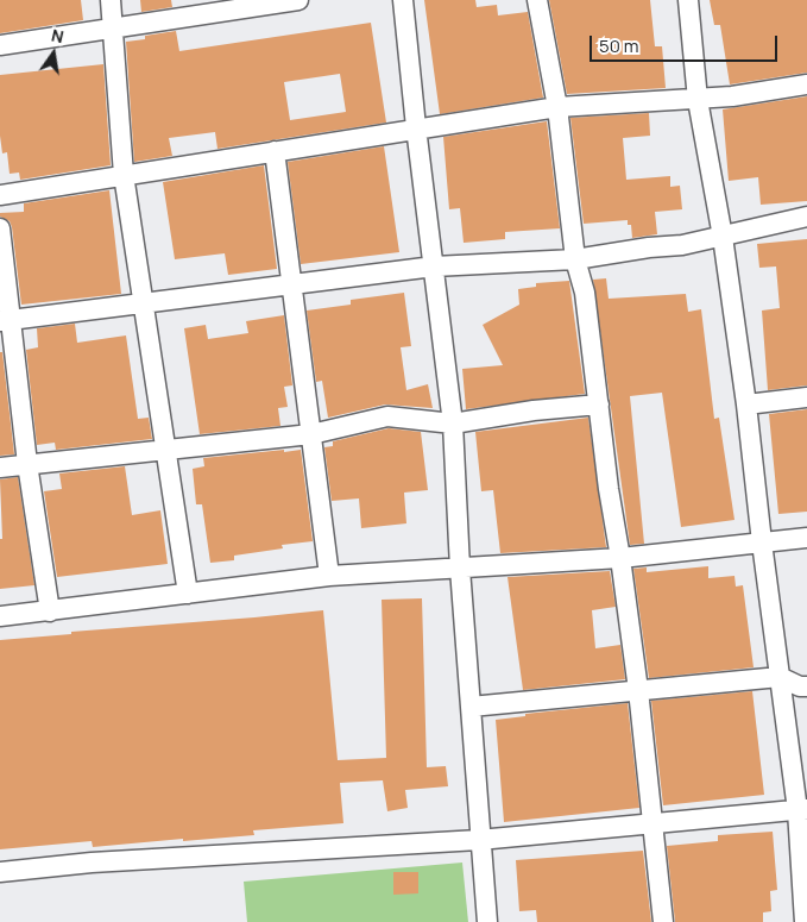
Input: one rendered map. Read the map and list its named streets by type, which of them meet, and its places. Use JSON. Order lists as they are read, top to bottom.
{
  "scale_bar": "50 m",
  "north": "top"
}
